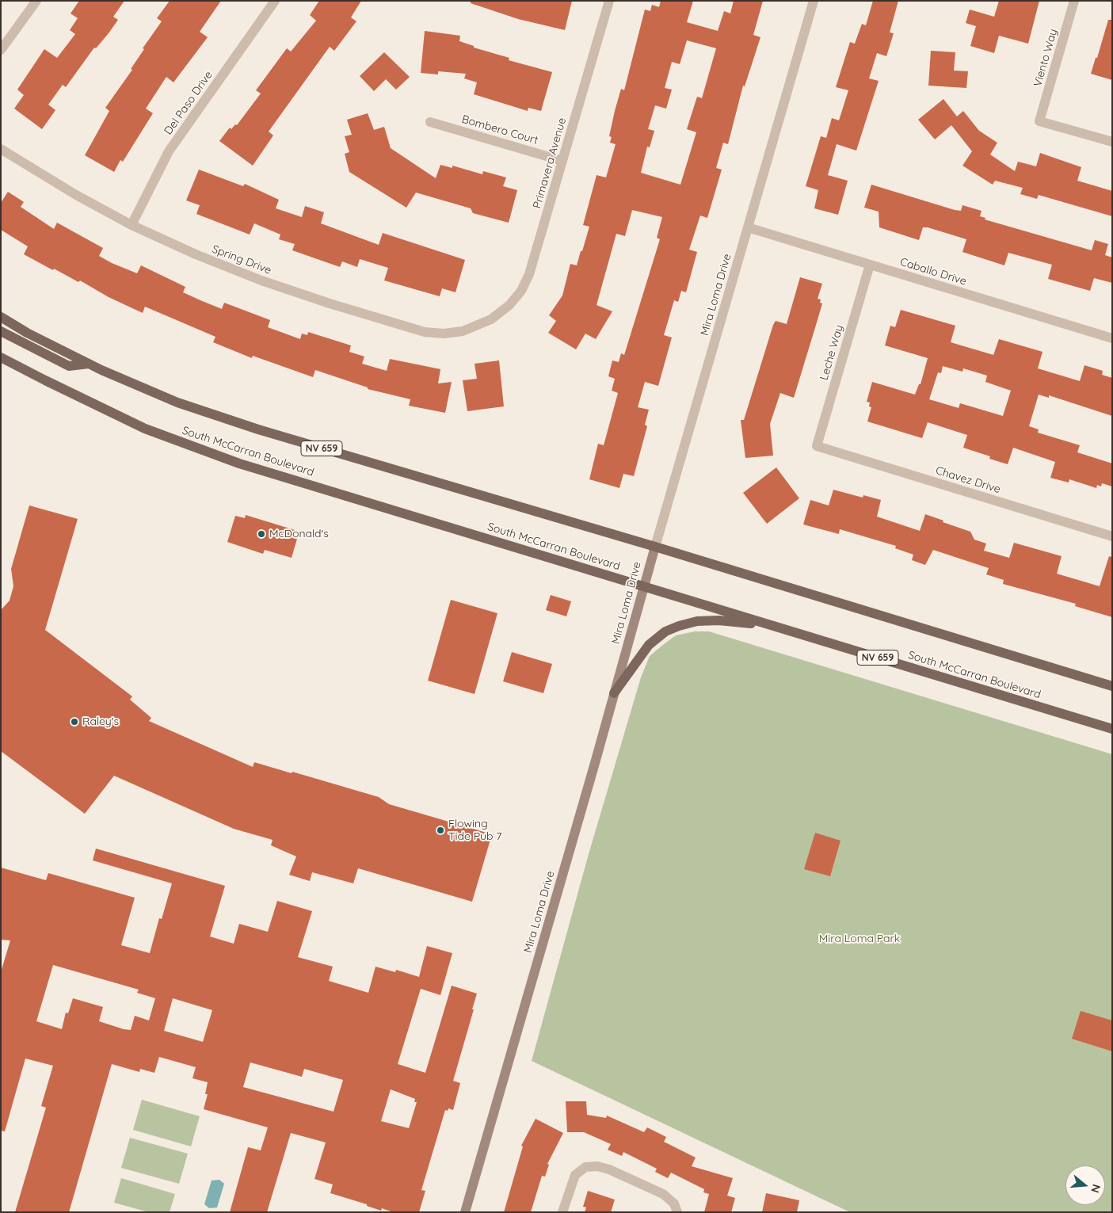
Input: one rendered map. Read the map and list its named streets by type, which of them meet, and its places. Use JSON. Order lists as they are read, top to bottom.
{
  "streets": {
    "main road": ["Mira Loma Drive", "NV 659", "South McCarran Boulevard"],
    "street": [
      "Viento Way",
      "Del Paso Drive",
      "Bombero Court",
      "Primavera Avenue",
      "Spring Drive",
      "Caballo Drive",
      "Leche Way",
      "Chavez Drive"
    ]
  },
  "crossings": [
    ["Del Paso Drive", "Spring Drive"],
    ["Bombero Court", "Primavera Avenue"],
    ["Primavera Avenue", "Spring Drive"],
    ["Caballo Drive", "Mira Loma Drive"],
    ["Caballo Drive", "Leche Way"],
    ["Mira Loma Drive", "NV 659"],
    ["Mira Loma Drive", "South McCarran Boulevard"],
    ["Leche Way", "Chavez Drive"]
  ],
  "parks": ["Mira Loma Park"],
  "places": ["McDonald's", "Raley's", "Flowing Tide Pub 7"],
  "north": "right"
}
